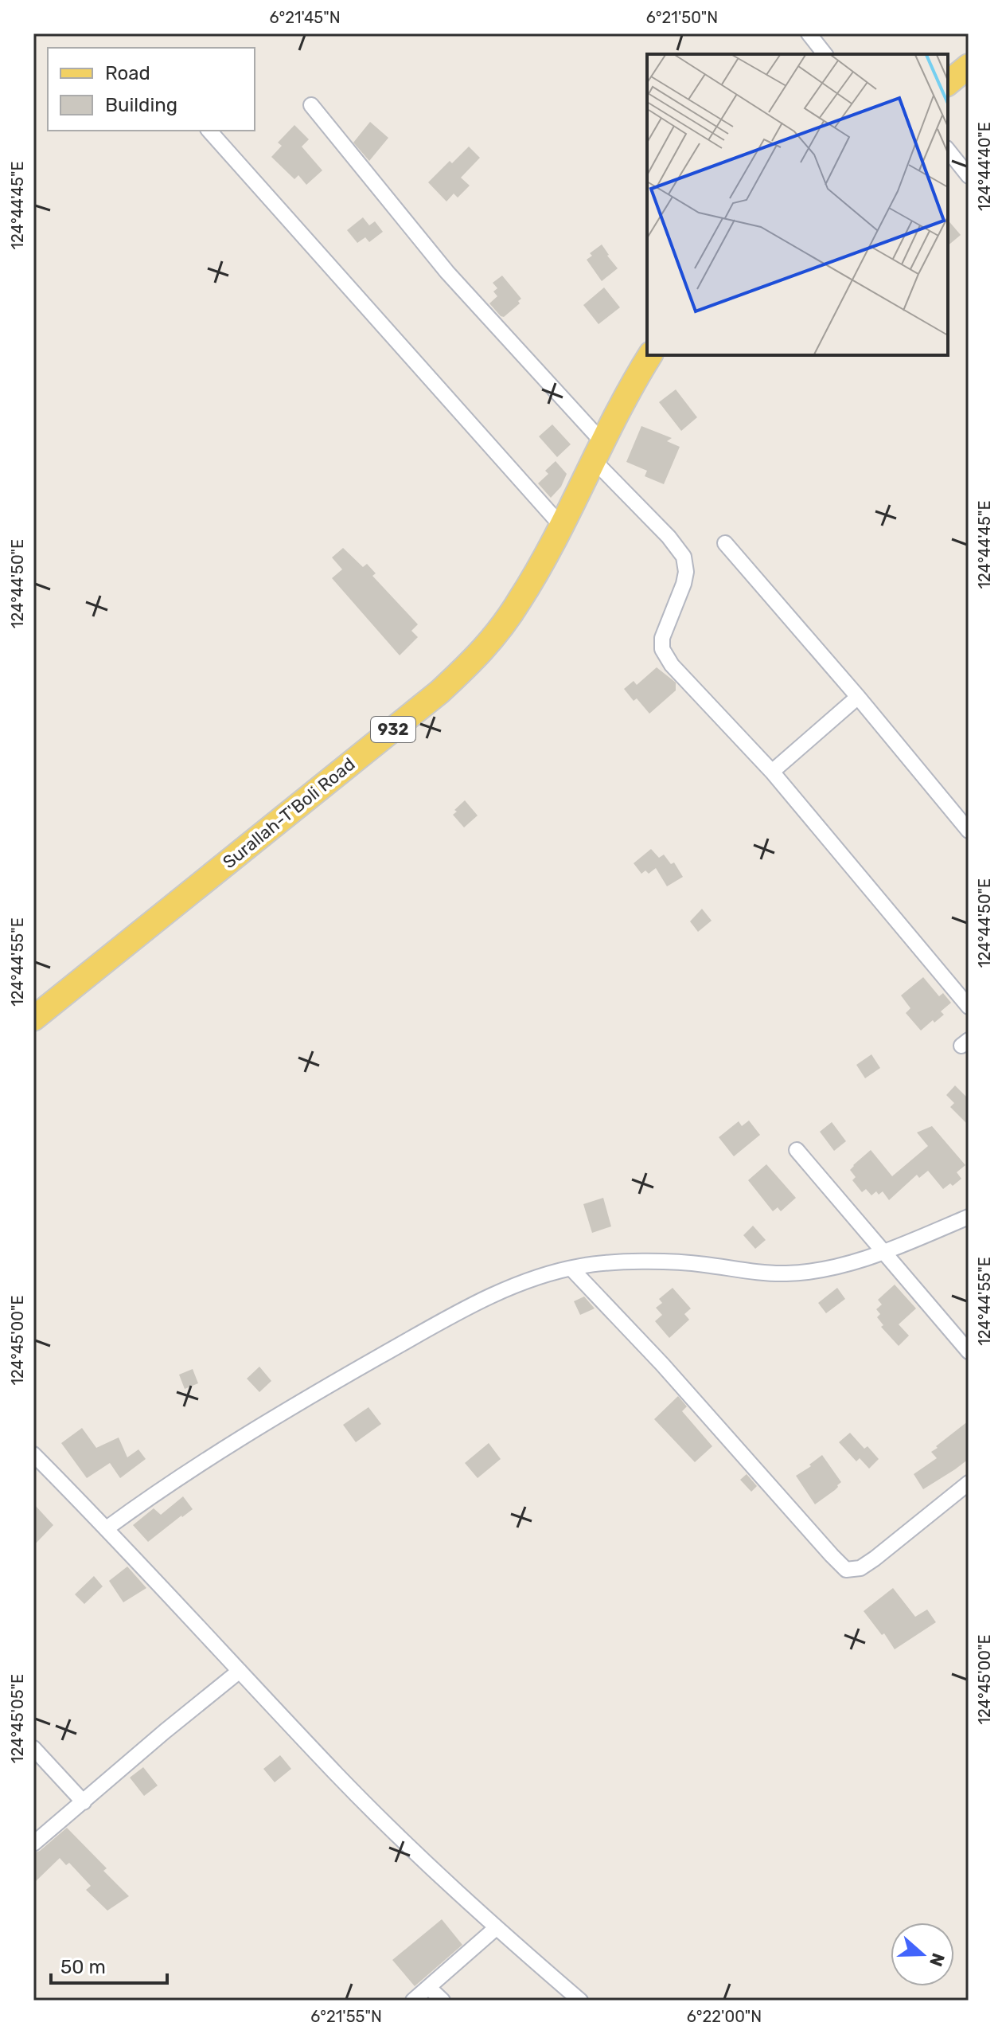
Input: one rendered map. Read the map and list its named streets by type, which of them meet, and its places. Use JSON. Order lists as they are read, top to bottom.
{
  "streets": {
    "main road": ["932", "Surallah-T'Boli Road"]
  },
  "legend": ["Road", "Building"],
  "scale_bar": "50 m",
  "north": "right",
  "coordinates": [
    "6°21'45\"N",
    "6°21'50\"N",
    "124°44'40\"E",
    "124°44'45\"E",
    "124°44'50\"E",
    "124°44'55\"E",
    "124°45'00\"E",
    "124°45'05\"E",
    "6°21'55\"N",
    "6°22'00\"N"
  ]
}
